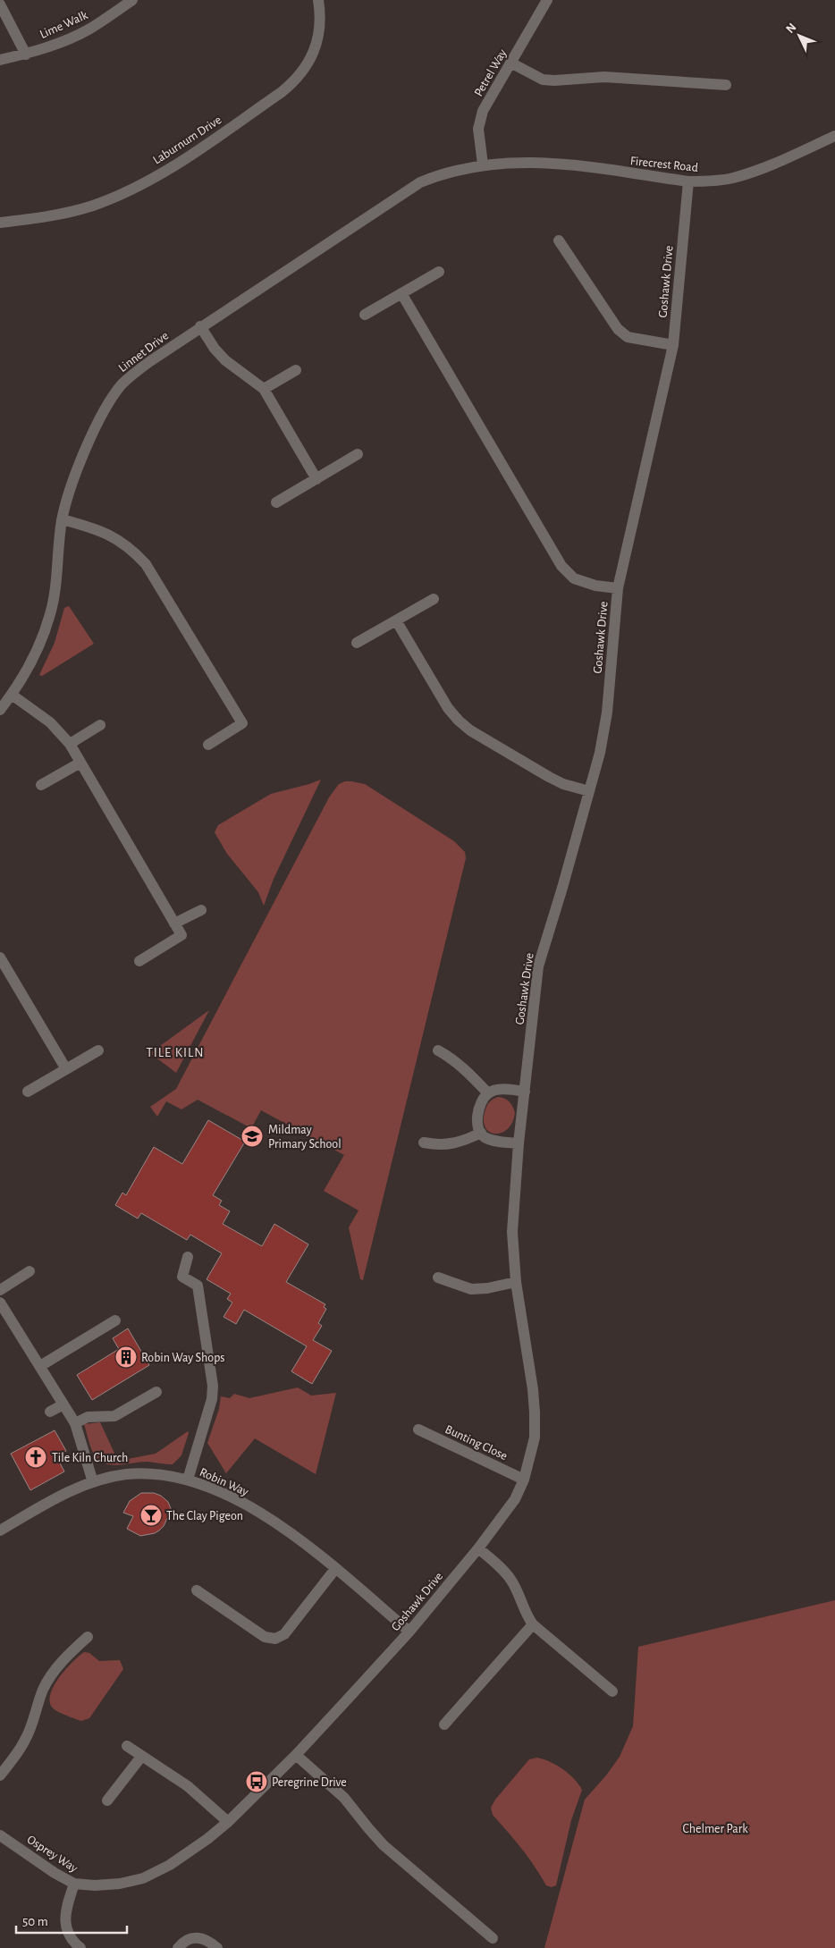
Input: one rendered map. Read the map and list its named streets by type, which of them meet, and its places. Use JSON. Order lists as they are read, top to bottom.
{
  "streets": {
    "street": [
      "Lime Walk",
      "Petrel Way",
      "Laburnum Drive",
      "Firecrest Road",
      "Goshawk Drive",
      "Linnet Drive",
      "Bunting Close",
      "Robin Way",
      "Osprey Way"
    ]
  },
  "crossings": [
    ["Petrel Way", "Firecrest Road"],
    ["Petrel Way", "Linnet Drive"],
    ["Firecrest Road", "Goshawk Drive"],
    ["Firecrest Road", "Linnet Drive"],
    ["Goshawk Drive", "Bunting Close"],
    ["Goshawk Drive", "Robin Way"],
    ["Goshawk Drive", "Osprey Way"]
  ],
  "districts": ["TILE KILN"],
  "parks": ["Chelmer Park"],
  "places": {
    "school or university": ["Mildmay Primary School"],
    "building": ["Robin Way Shops"],
    "church": ["Tile Kiln Church"],
    "bar": ["The Clay Pigeon"],
    "bus stop": ["Peregrine Drive"]
  },
  "scale_bar": "50 m",
  "north": "top left"
}
